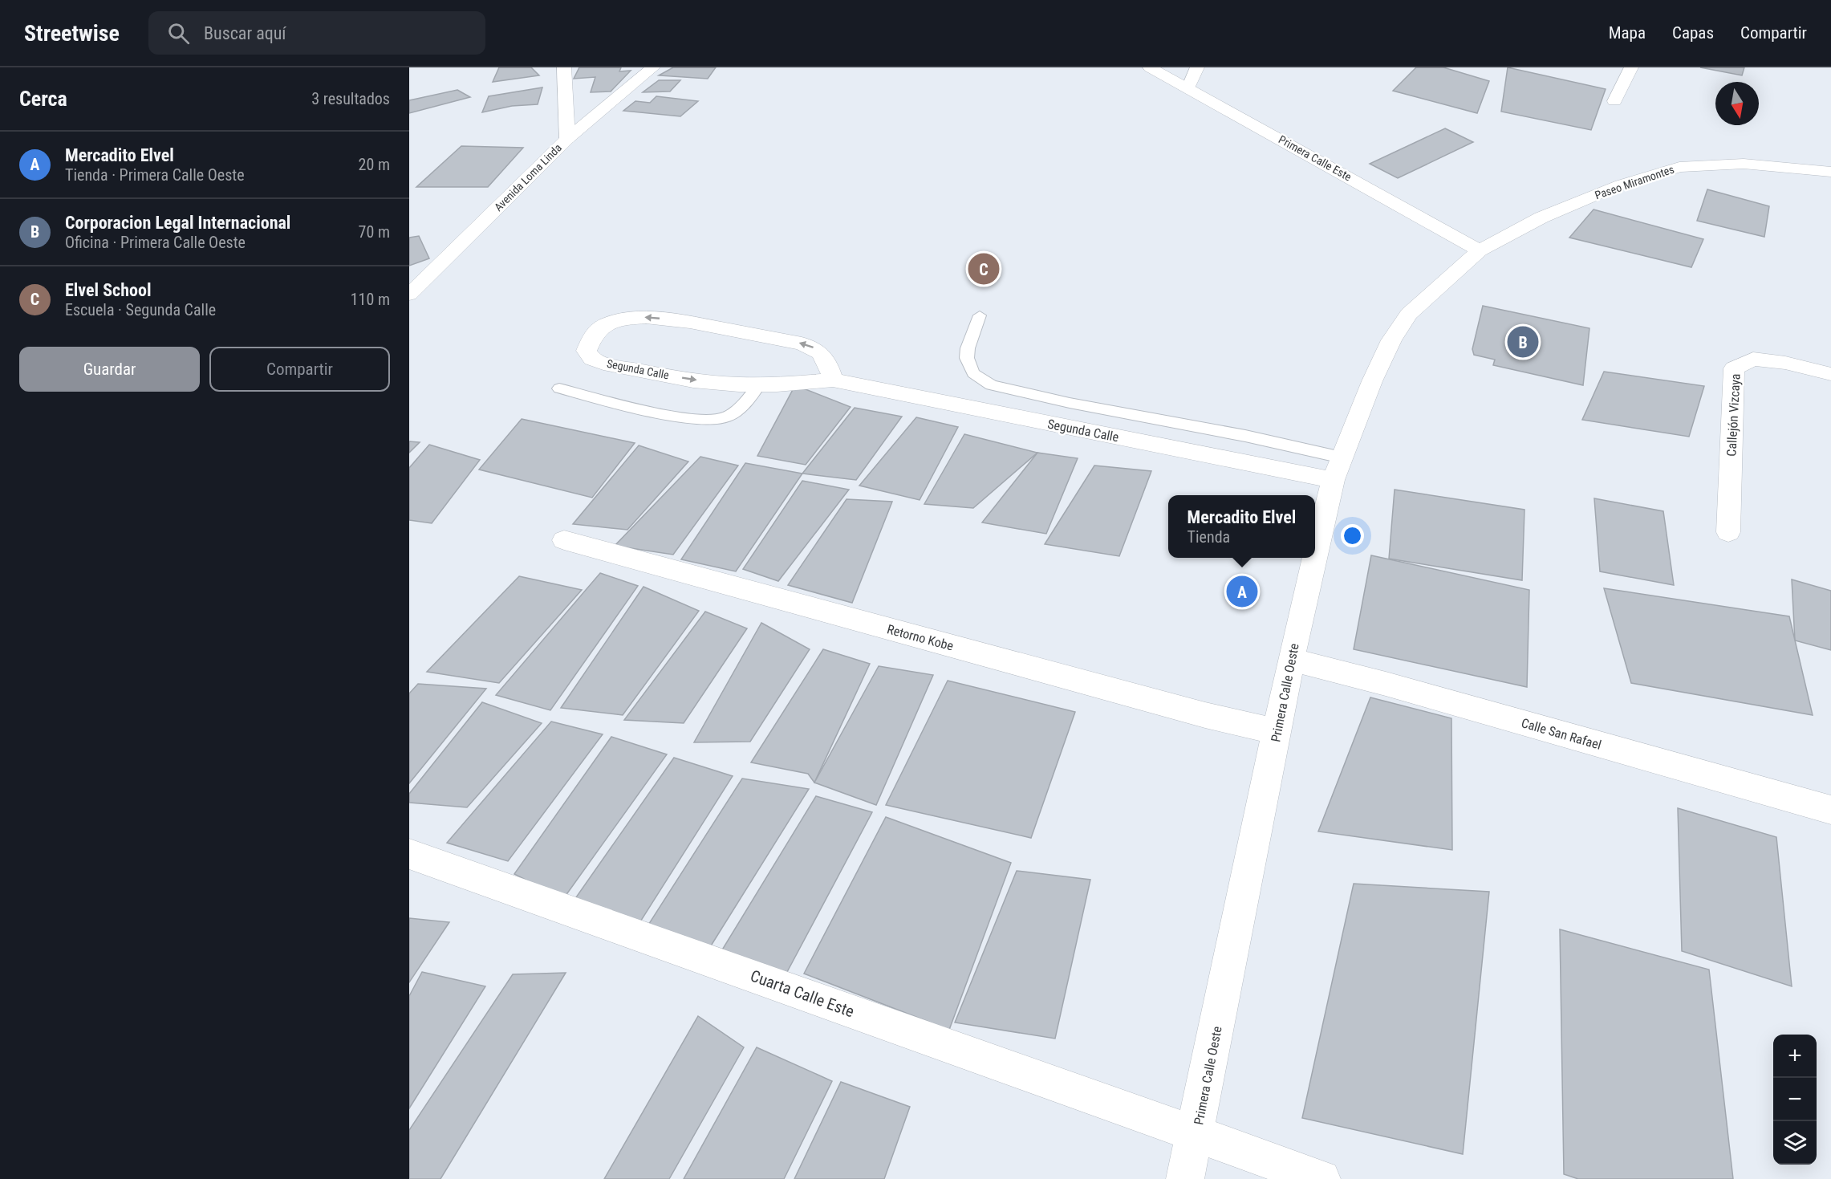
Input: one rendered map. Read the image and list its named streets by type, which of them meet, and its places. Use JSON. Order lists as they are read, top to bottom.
{
  "streets": {
    "street": [
      "Primera Calle Este",
      "Avenida Loma Linda",
      "Paseo Miramontes",
      "Segunda Calle",
      "Callejón Vizcaya",
      "Retorno Kobe",
      "Primera Calle Oeste",
      "Calle San Rafael",
      "Cuarta Calle Este"
    ]
  },
  "crossings": [
    ["Primera Calle Este", "Paseo Miramontes"],
    ["Primera Calle Este", "Primera Calle Oeste"],
    ["Paseo Miramontes", "Primera Calle Oeste"],
    ["Segunda Calle", "Primera Calle Oeste"],
    ["Retorno Kobe", "Primera Calle Oeste"],
    ["Primera Calle Oeste", "Calle San Rafael"],
    ["Primera Calle Oeste", "Cuarta Calle Este"]
  ],
  "north": "bottom",
  "page": {
    "header": "Streetwise",
    "search": "Buscar aquí",
    "nav": ["Mapa", "Capas", "Compartir"],
    "heading": ["Cerca", "3 resultados"],
    "list": [
      {
        "mark": "A",
        "name": "Mercadito Elvel",
        "note": "Tienda · Primera Calle Oeste",
        "value": "20 m"
      },
      {
        "mark": "B",
        "name": "Corporacion Legal Internacional",
        "note": "Oficina · Primera Calle Oeste",
        "value": "70 m"
      },
      {
        "mark": "C",
        "name": "Elvel School",
        "note": "Escuela · Segunda Calle",
        "value": "110 m"
      }
    ],
    "pins": ["C", "B", "A"],
    "buttons": ["Guardar", "Compartir"],
    "popup": ["Mercadito Elvel", "Tienda"],
    "map_buttons": ["+", "−"]
  }
}
